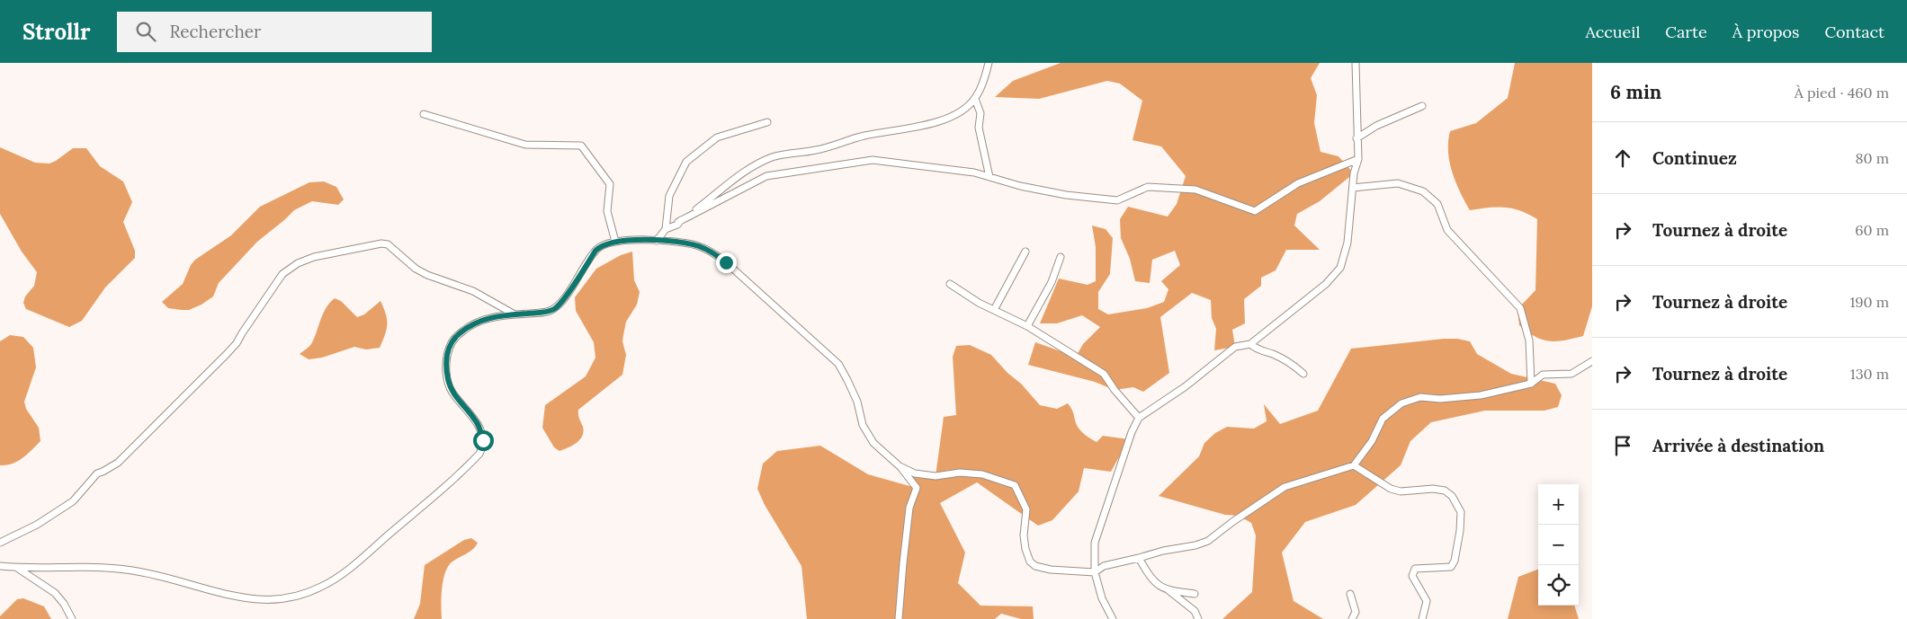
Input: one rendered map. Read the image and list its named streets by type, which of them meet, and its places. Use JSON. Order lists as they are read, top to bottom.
{
  "page": {
    "header": "Strollr",
    "search": "Rechercher",
    "nav": [
      "Accueil",
      "Carte",
      "À propos",
      "Contact"
    ],
    "heading": ["6 min", "À pied · 460 m"],
    "list": [
      ["Continuez", "80 m"],
      ["Tournez à droite", "60 m"],
      ["Tournez à droite", "190 m"],
      ["Tournez à droite", "130 m"],
      "Arrivée à destination"
    ],
    "map_buttons": ["+", "−"]
  }
}
